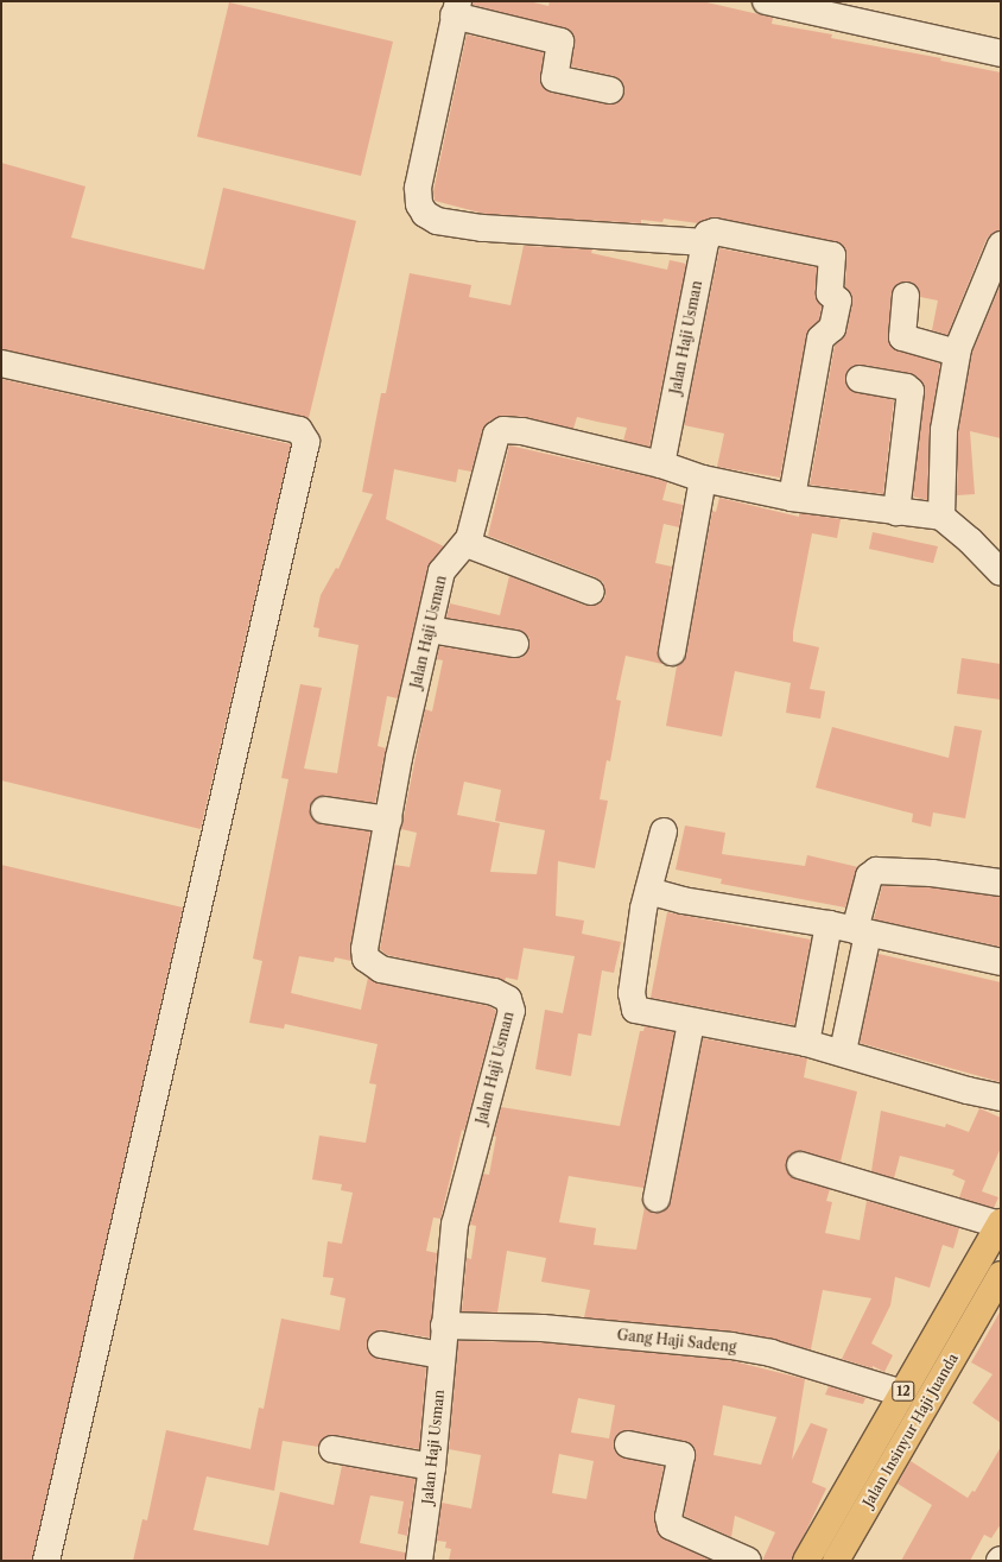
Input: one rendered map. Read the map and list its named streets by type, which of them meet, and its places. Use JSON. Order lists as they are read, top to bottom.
{
  "streets": {
    "highway": ["12", "Jalan Insinyur Haji Juanda"],
    "street": ["Jalan Haji Usman", "Gang Haji Sadeng"]
  },
  "crossings": [
    ["Jalan Haji Usman", "Gang Haji Sadeng"],
    ["Gang Haji Sadeng", "Jalan Insinyur Haji Juanda"]
  ]
}
